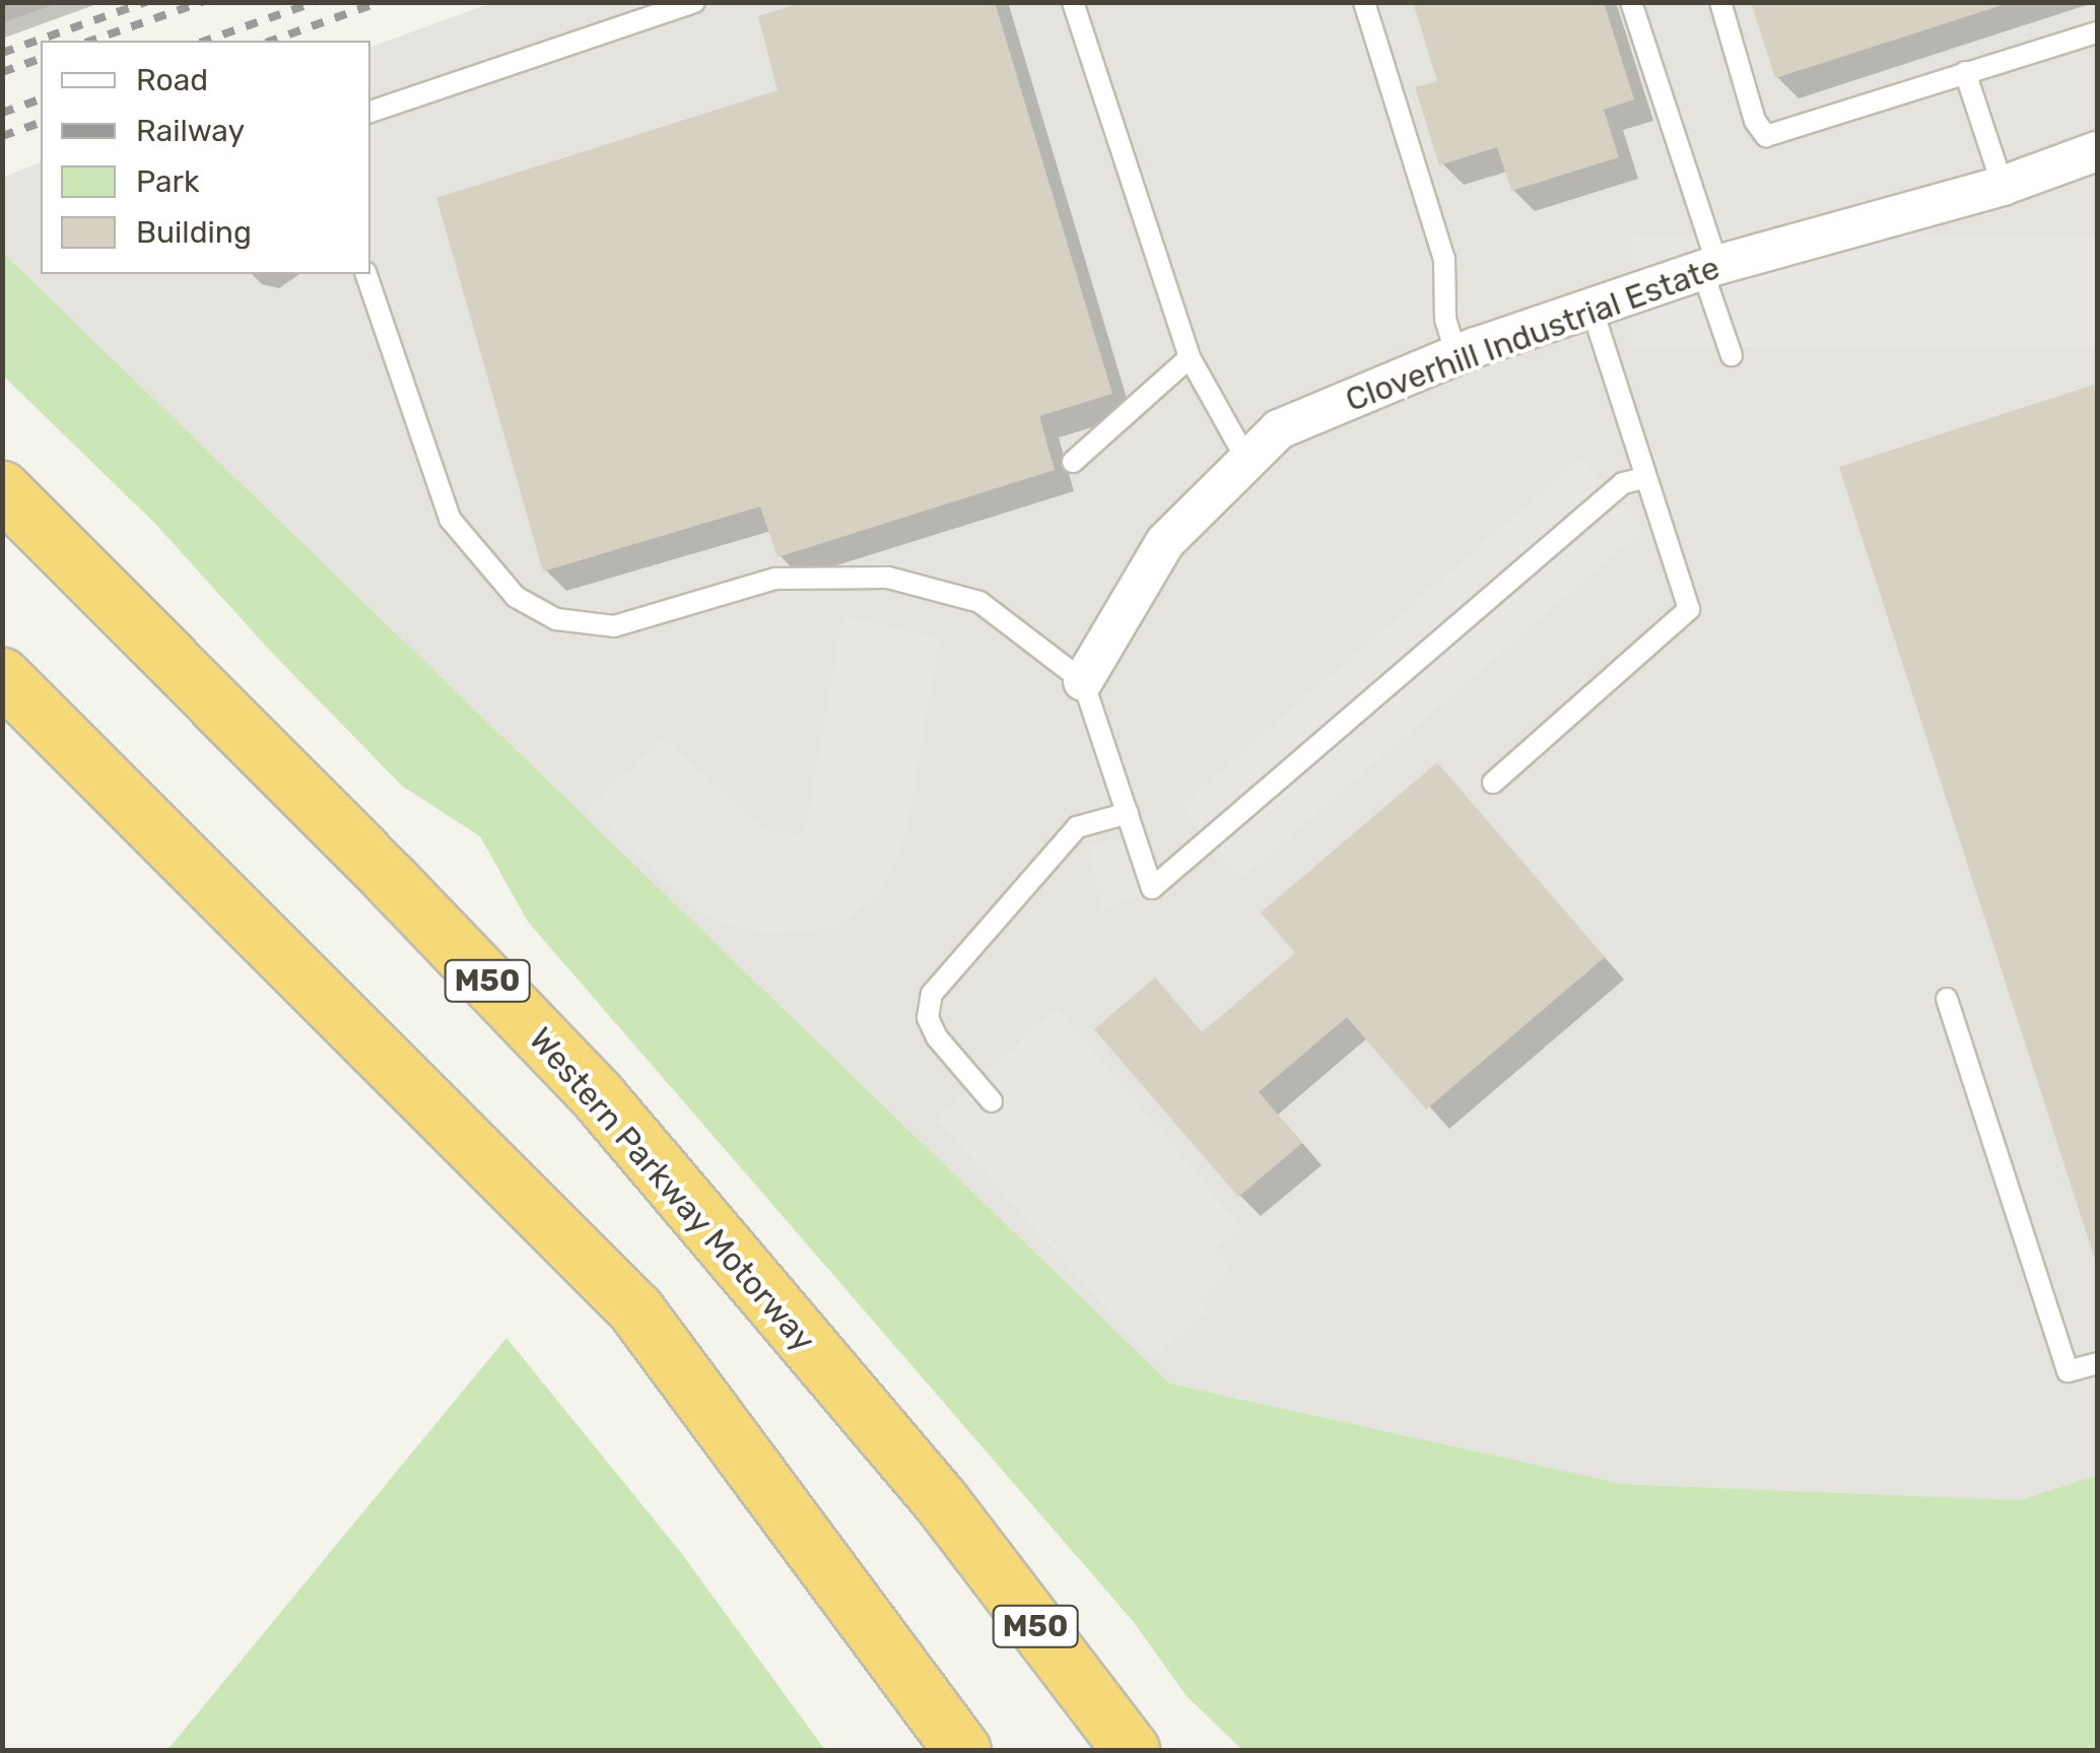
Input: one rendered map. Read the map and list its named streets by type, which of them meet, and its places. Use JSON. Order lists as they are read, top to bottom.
{
  "streets": {
    "highway": ["M50", "Western Parkway Motorway"],
    "street": ["Cloverhill Industrial Estate"]
  },
  "legend": [
    "Road",
    "Railway",
    "Park",
    "Building"
  ]
}
